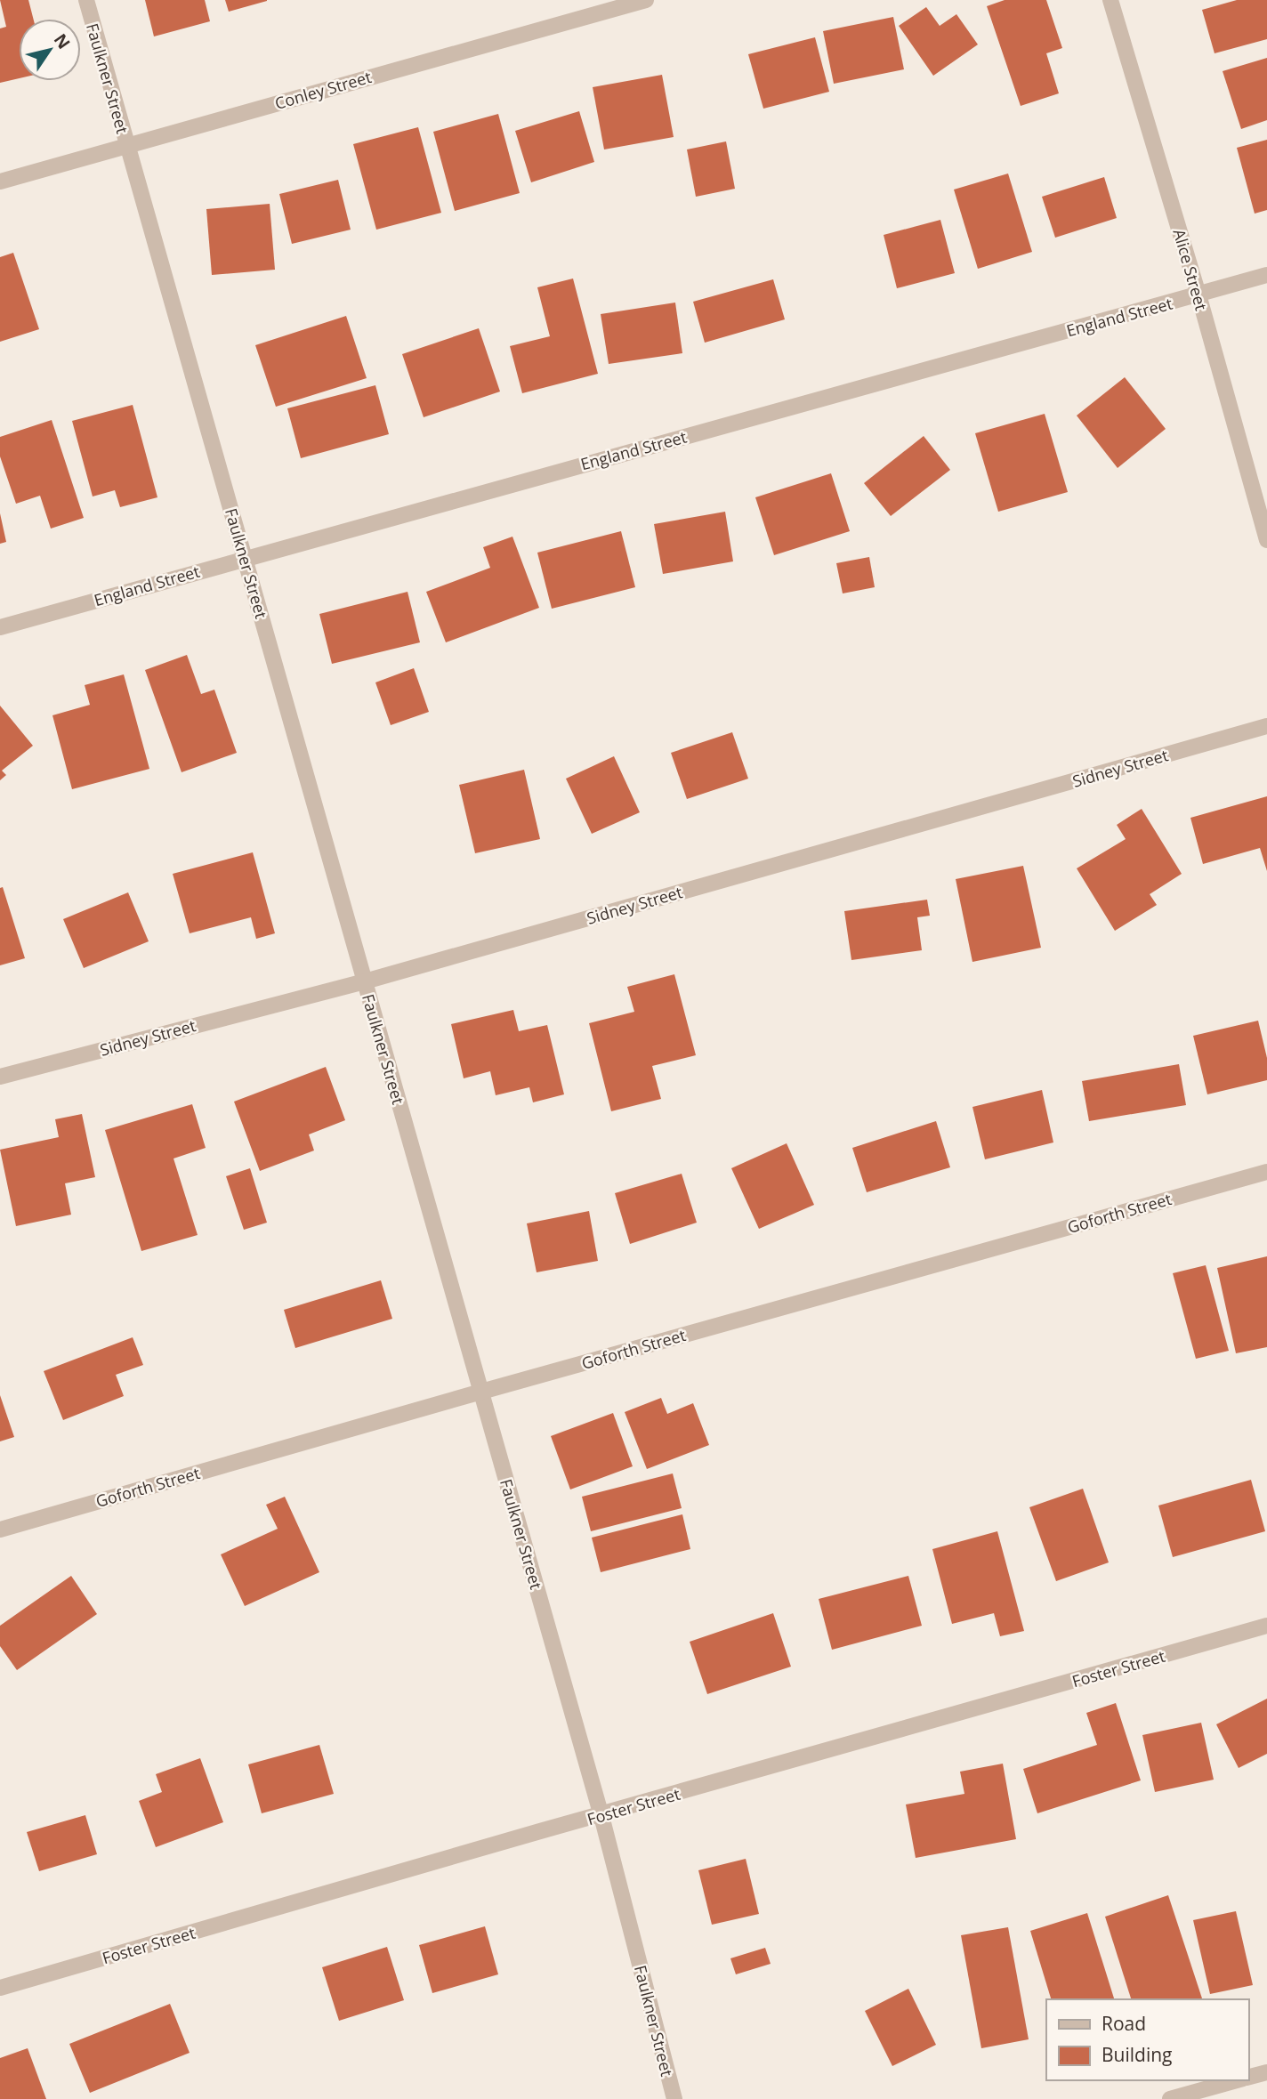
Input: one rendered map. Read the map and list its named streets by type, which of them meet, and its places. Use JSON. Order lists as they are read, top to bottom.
{
  "streets": {
    "street": [
      "Faulkner Street",
      "Conley Street",
      "Alice Street",
      "England Street",
      "Sidney Street",
      "Goforth Street",
      "Foster Street"
    ]
  },
  "crossings": [
    ["Faulkner Street", "Conley Street"],
    ["Faulkner Street", "England Street"],
    ["Faulkner Street", "Sidney Street"],
    ["Faulkner Street", "Goforth Street"],
    ["Faulkner Street", "Foster Street"],
    ["Alice Street", "England Street"]
  ],
  "legend": ["Road", "Building"],
  "north": "top right"
}
